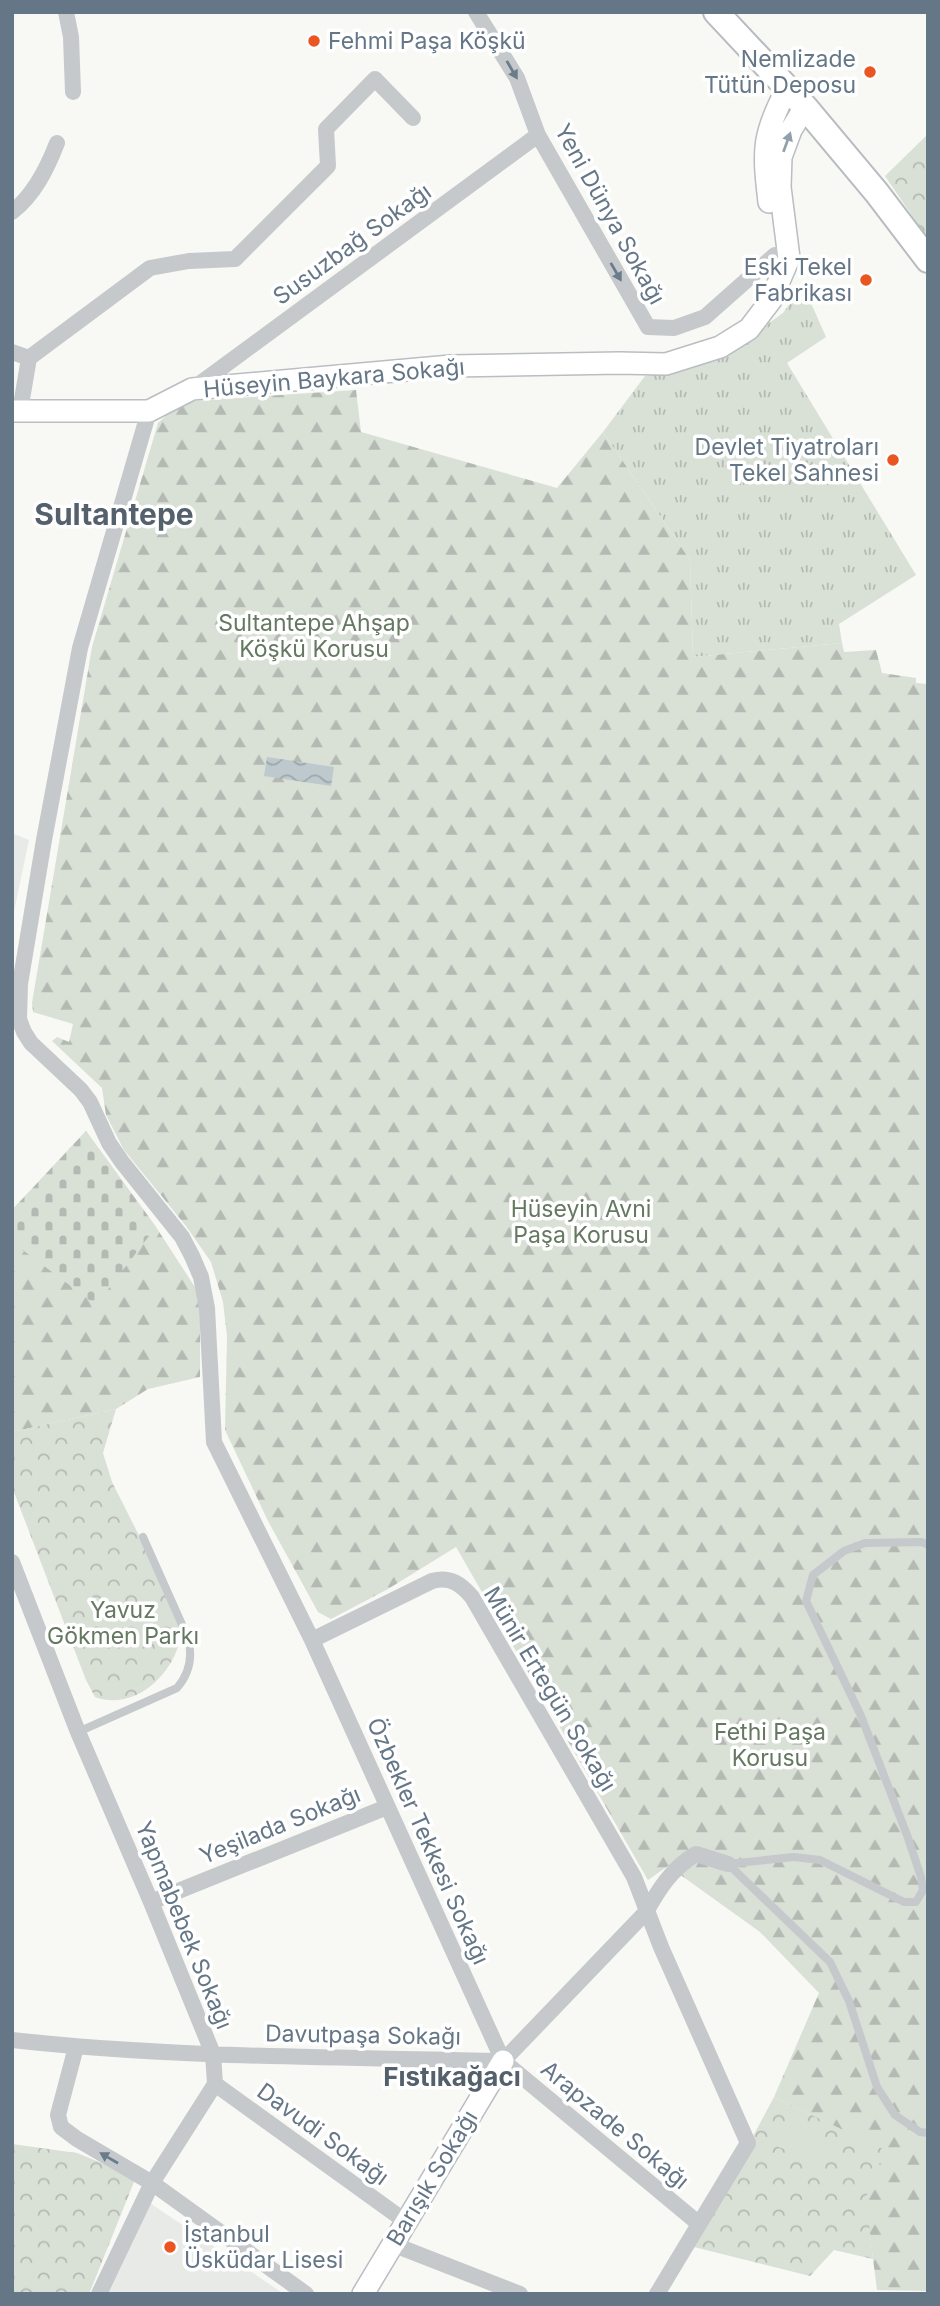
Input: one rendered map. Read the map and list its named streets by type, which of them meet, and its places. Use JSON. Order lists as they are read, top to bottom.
{
  "streets": {
    "street": [
      "Yeni Dünya Sokağı",
      "Susuzbağ Sokağı",
      "Hüseyin Baykara Sokağı",
      "Münir Ertegün Sokağı",
      "Yeşilada Sokağı",
      "Özbekler Tekkesi Sokağı",
      "Yapmabebek Sokağı",
      "Davutpaşa Sokağı",
      "Arapzade Sokağı",
      "Davudi Sokağı",
      "Barışık Sokağı"
    ]
  },
  "crossings": [
    ["Yeni Dünya Sokağı", "Susuzbağ Sokağı"],
    ["Yeni Dünya Sokağı", "Hüseyin Baykara Sokağı"],
    ["Susuzbağ Sokağı", "Hüseyin Baykara Sokağı"],
    ["Münir Ertegün Sokağı", "Özbekler Tekkesi Sokağı"],
    ["Münir Ertegün Sokağı", "Arapzade Sokağı"],
    ["Münir Ertegün Sokağı", "Barışık Sokağı"],
    ["Yeşilada Sokağı", "Özbekler Tekkesi Sokağı"],
    ["Yeşilada Sokağı", "Yapmabebek Sokağı"],
    ["Özbekler Tekkesi Sokağı", "Davutpaşa Sokağı"],
    ["Özbekler Tekkesi Sokağı", "Arapzade Sokağı"],
    ["Özbekler Tekkesi Sokağı", "Barışık Sokağı"],
    ["Yapmabebek Sokağı", "Davutpaşa Sokağı"],
    ["Yapmabebek Sokağı", "Davudi Sokağı"],
    ["Davutpaşa Sokağı", "Arapzade Sokağı"],
    ["Davutpaşa Sokağı", "Barışık Sokağı"],
    ["Arapzade Sokağı", "Barışık Sokağı"],
    ["Davudi Sokağı", "Barışık Sokağı"]
  ],
  "districts": ["Sultantepe", "Fıstıkağacı"],
  "parks": [
    "Sultantepe Ahşap Köşkü Korusu",
    "Hüseyin Avni Paşa Korusu",
    "Yavuz Gökmen Parkı",
    "Fethi Paşa Korusu"
  ],
  "places": [
    "Fehmi Paşa Köşkü",
    "Nemlizade Tütün Deposu",
    "Eski Tekel Fabrikası",
    "Devlet Tiyatroları Tekel Sahnesi",
    "İstanbul Üsküdar Lisesi"
  ]
}
